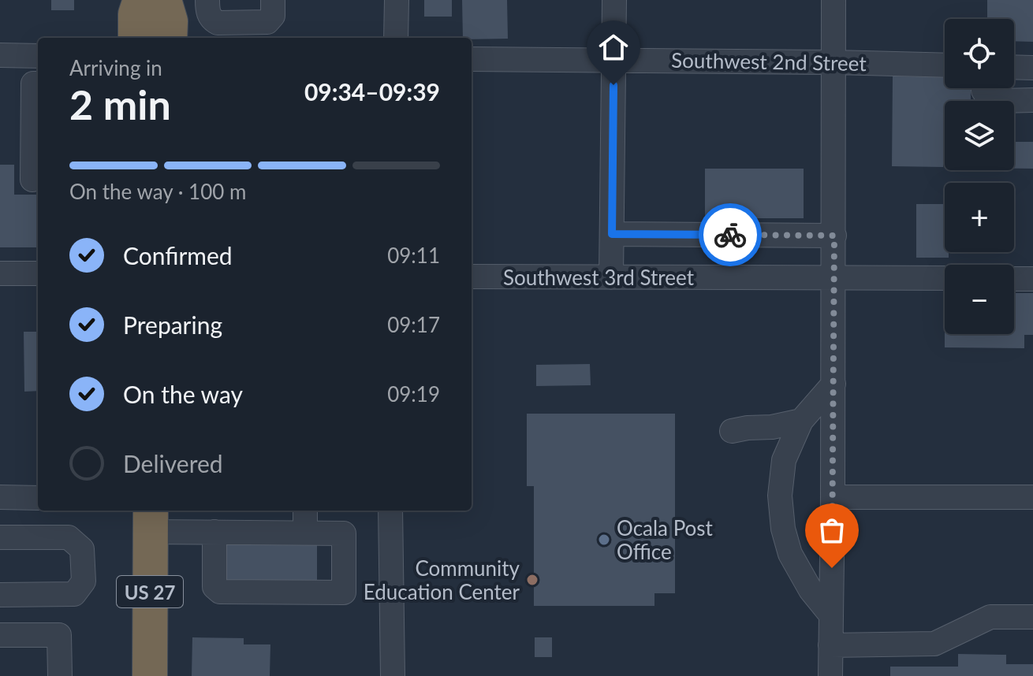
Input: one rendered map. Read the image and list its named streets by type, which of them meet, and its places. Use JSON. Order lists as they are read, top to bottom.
{
  "streets": {
    "highway": ["US 27"],
    "street": ["Southwest 2nd Street", "Southwest 3rd Street"]
  },
  "places": ["Ocala Post Office", "Community Education Center"],
  "page": {
    "map_buttons": ["+", "−"],
    "heading": ["2 min", "Arriving in", "09:34–09:39"],
    "bar": "On the way · 100 m",
    "list": [
      ["Confirmed", "09:11"],
      ["Preparing", "09:17"],
      ["On the way", "09:19"],
      "Delivered"
    ]
  }
}
